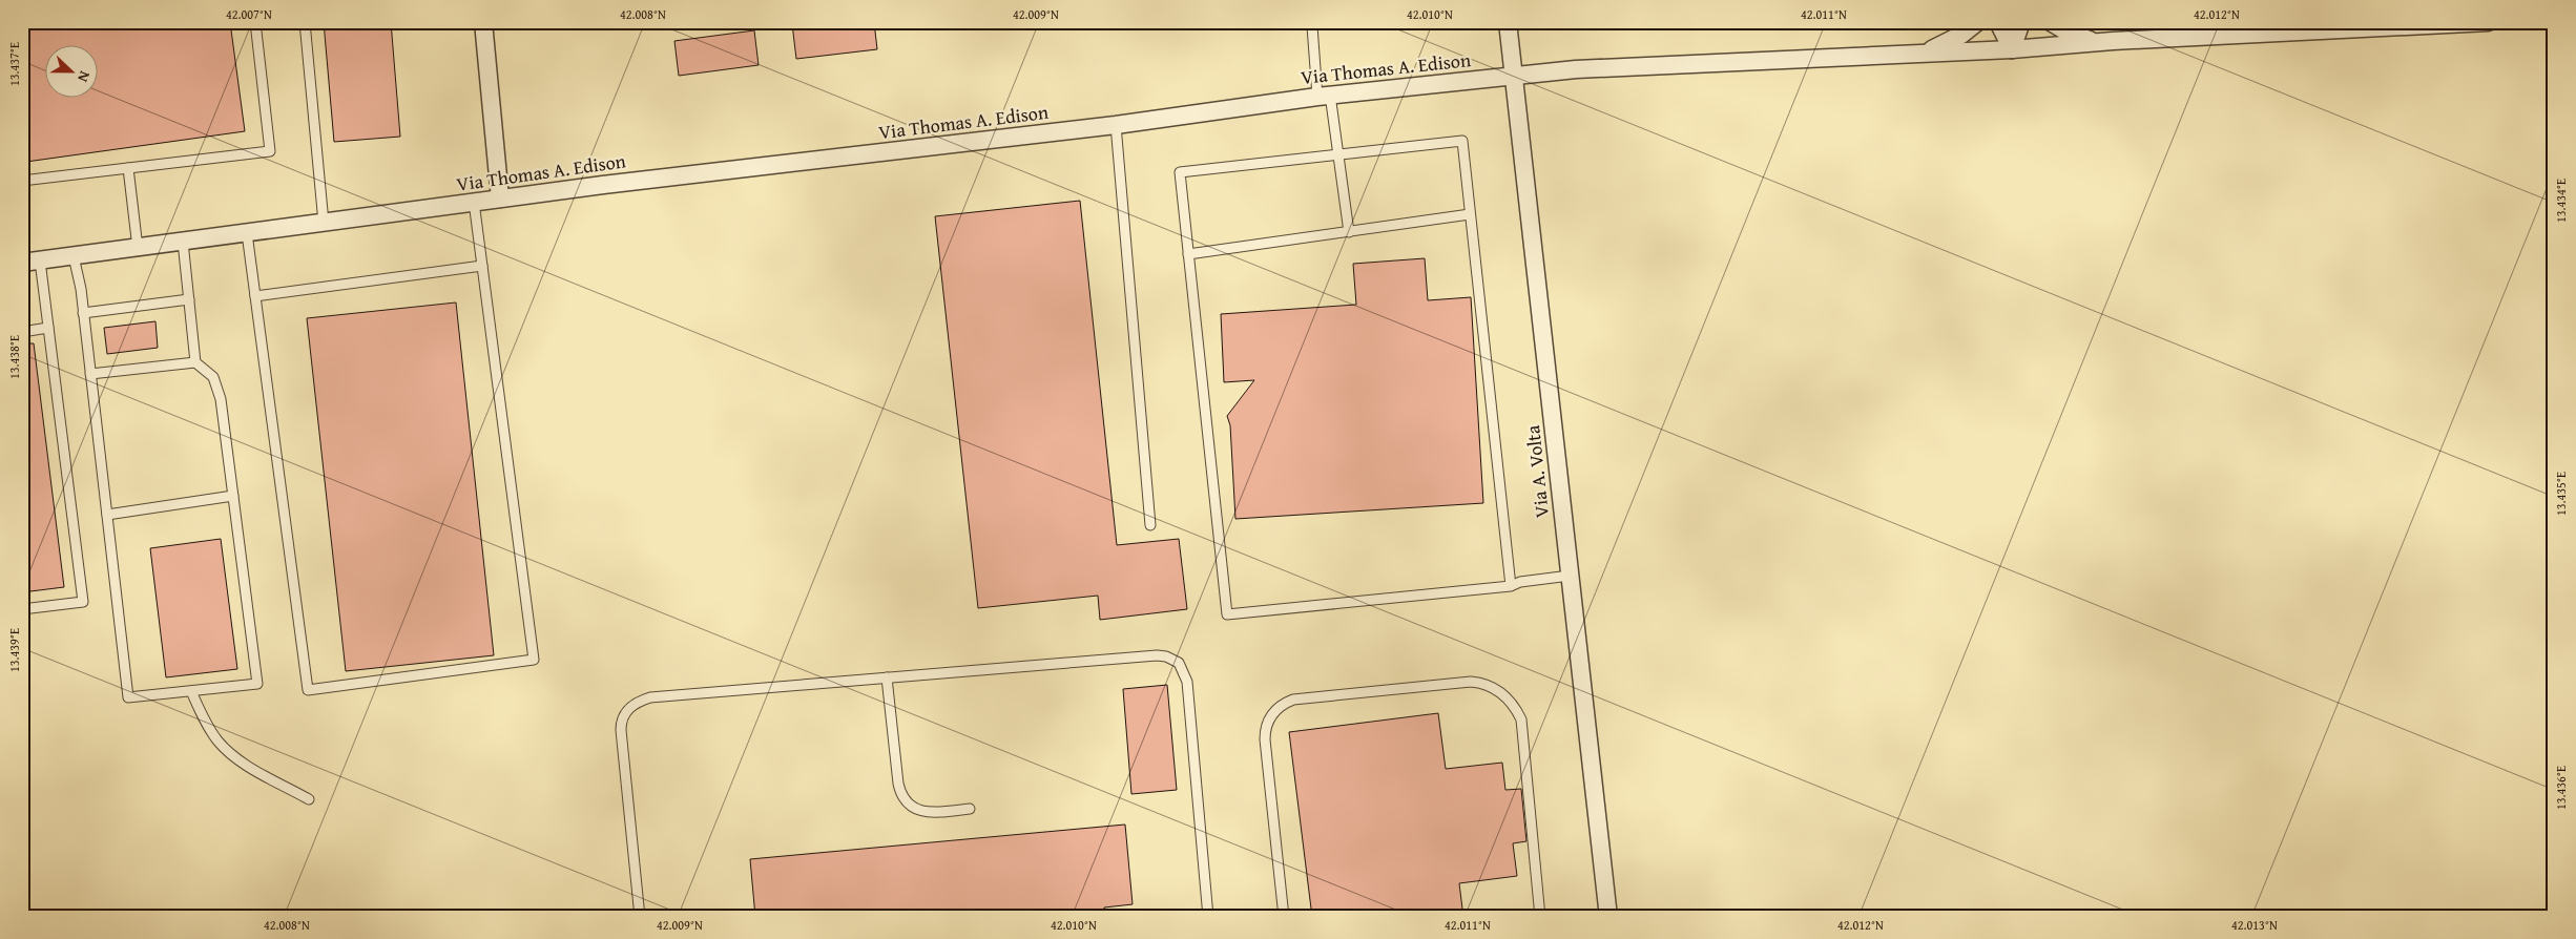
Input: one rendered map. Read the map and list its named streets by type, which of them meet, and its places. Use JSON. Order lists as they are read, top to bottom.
{
  "streets": {
    "street": ["Via Thomas A. Edison", "Via A. Volta"]
  },
  "crossings": [
    ["Via Thomas A. Edison", "Via A. Volta"]
  ],
  "north": "right",
  "coordinates": [
    "42.007°N",
    "42.008°N",
    "42.009°N",
    "42.010°N",
    "42.011°N",
    "42.012°N",
    "13.437°E",
    "13.434°E",
    "13.438°E",
    "13.435°E",
    "13.439°E",
    "13.436°E",
    "42.013°N"
  ]
}
